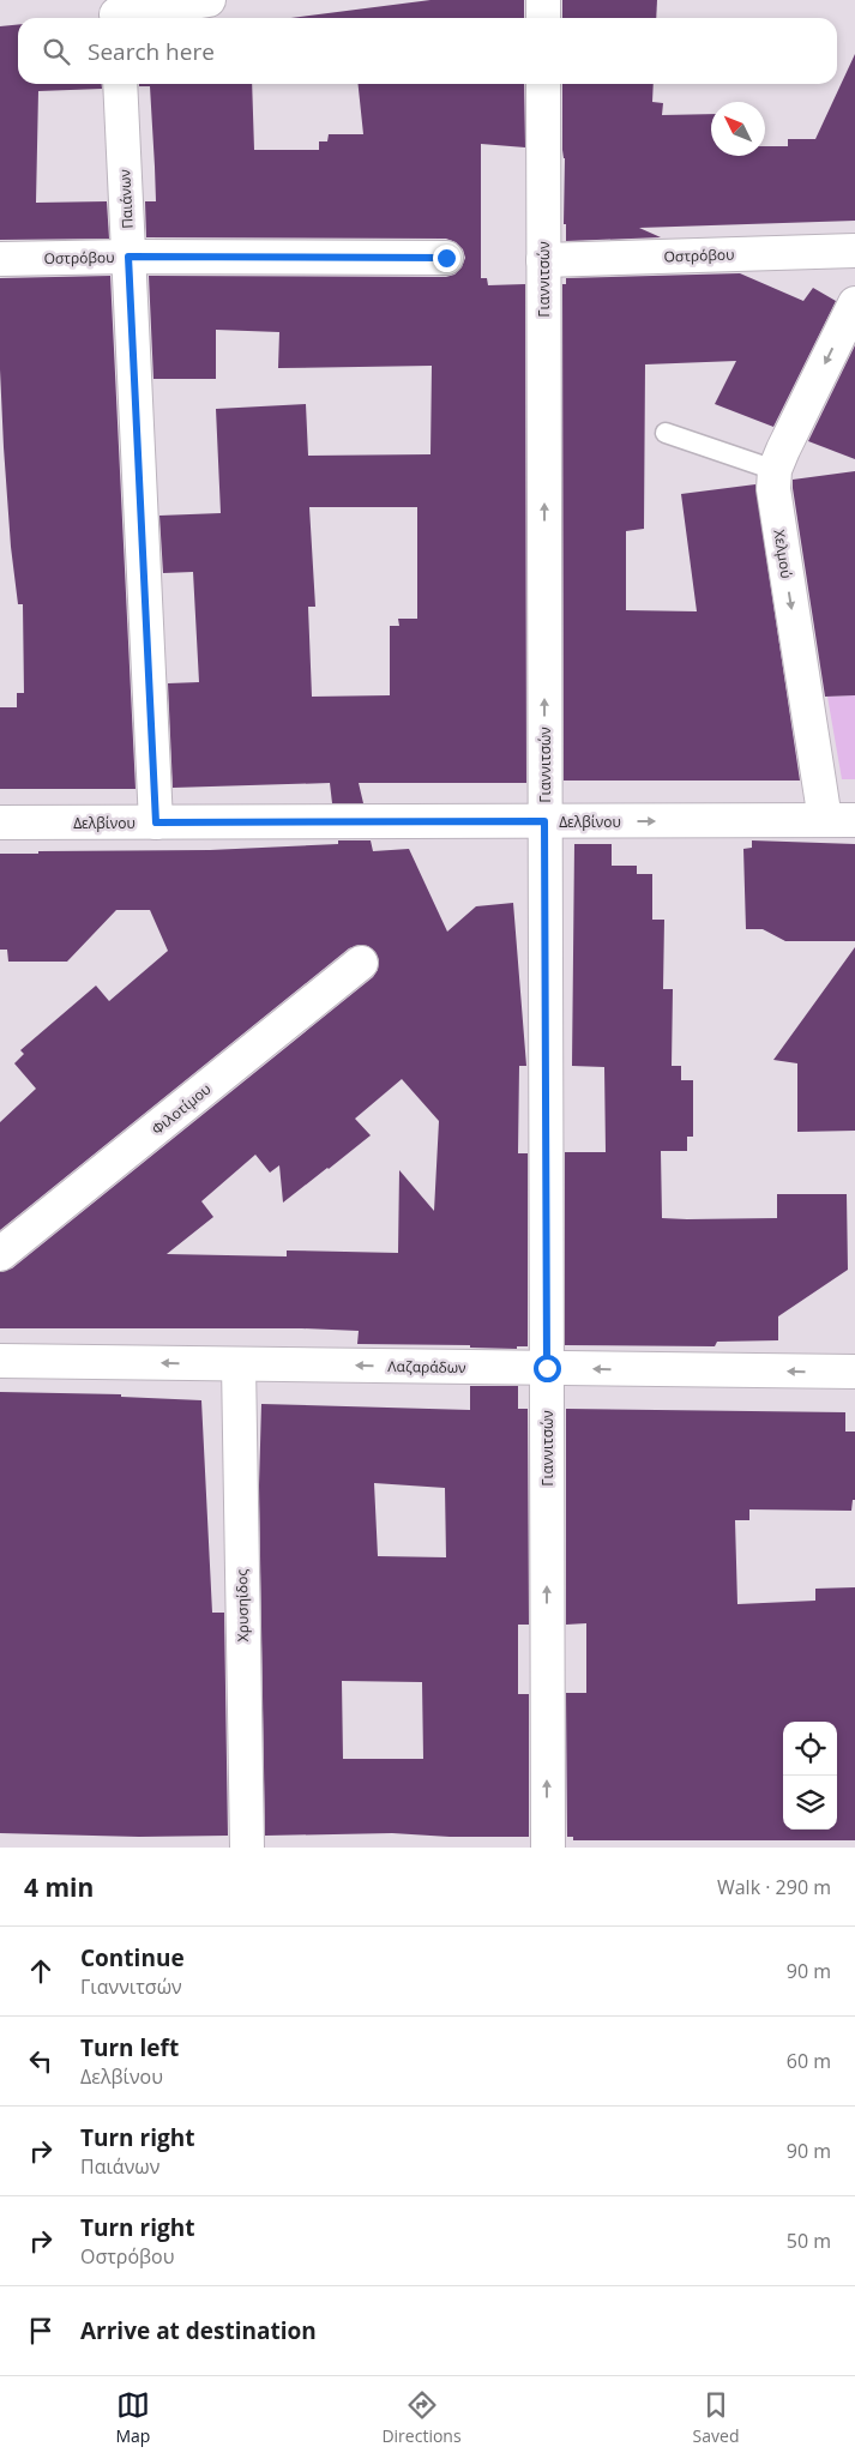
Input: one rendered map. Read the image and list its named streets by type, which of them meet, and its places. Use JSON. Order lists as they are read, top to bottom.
{
  "streets": {
    "street": [
      "Παιάνων",
      "Οστρόβου",
      "Γιαννιτσών",
      "Χελμού",
      "Δελβίνου",
      "Φιλοτίμου",
      "Λαζαράδων",
      "Χρυσηίδος"
    ]
  },
  "crossings": [
    ["Παιάνων", "Οστρόβου"],
    ["Παιάνων", "Δελβίνου"],
    ["Οστρόβου", "Γιαννιτσών"],
    ["Γιαννιτσών", "Δελβίνου"],
    ["Γιαννιτσών", "Λαζαράδων"],
    ["Χελμού", "Δελβίνου"],
    ["Λαζαράδων", "Χρυσηίδος"]
  ],
  "one_way": [
    "Γιαννιτσών",
    "Χελμού",
    "Δελβίνου",
    "Λαζαράδων"
  ],
  "north": "top left",
  "page": {
    "search": "Search here",
    "heading": ["4 min", "Walk · 290 m"],
    "list": [
      ["Continue", "Γιαννιτσών", "90 m"],
      ["Turn left", "Δελβίνου", "60 m"],
      ["Turn right", "Παιάνων", "90 m"],
      ["Turn right", "Οστρόβου", "50 m"],
      "Arrive at destination"
    ],
    "nav": ["Map", "Directions", "Saved"]
  }
}
